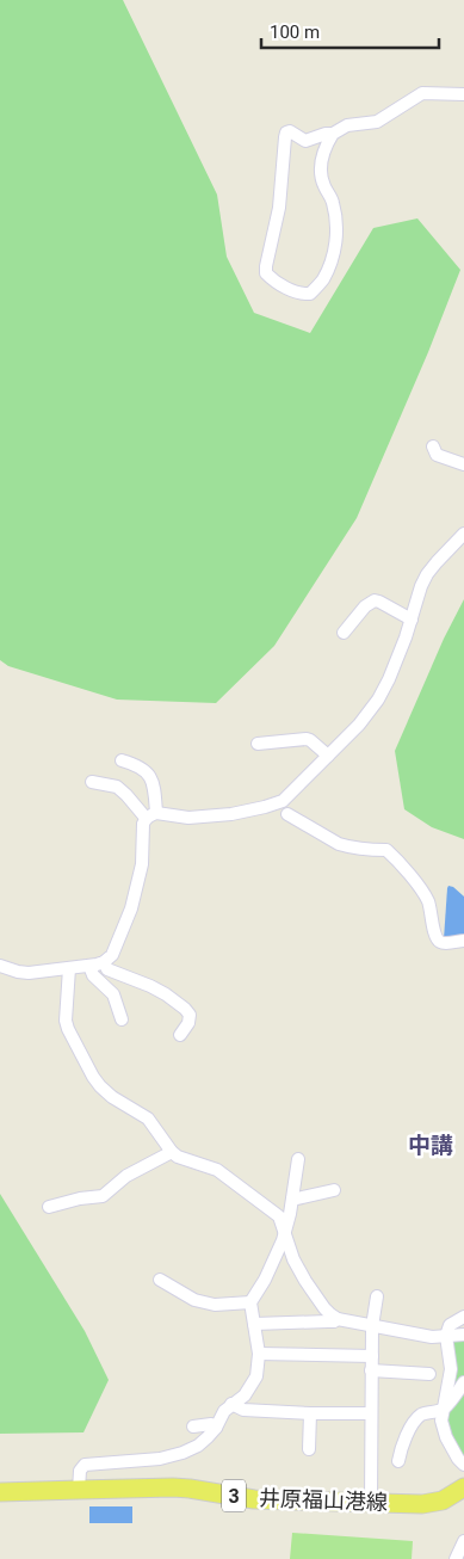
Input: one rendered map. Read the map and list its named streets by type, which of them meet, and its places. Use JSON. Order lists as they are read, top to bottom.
{
  "streets": {
    "main road": ["3", "井原福山港線"]
  },
  "districts": ["中講"],
  "scale_bar": "100 m"
}
